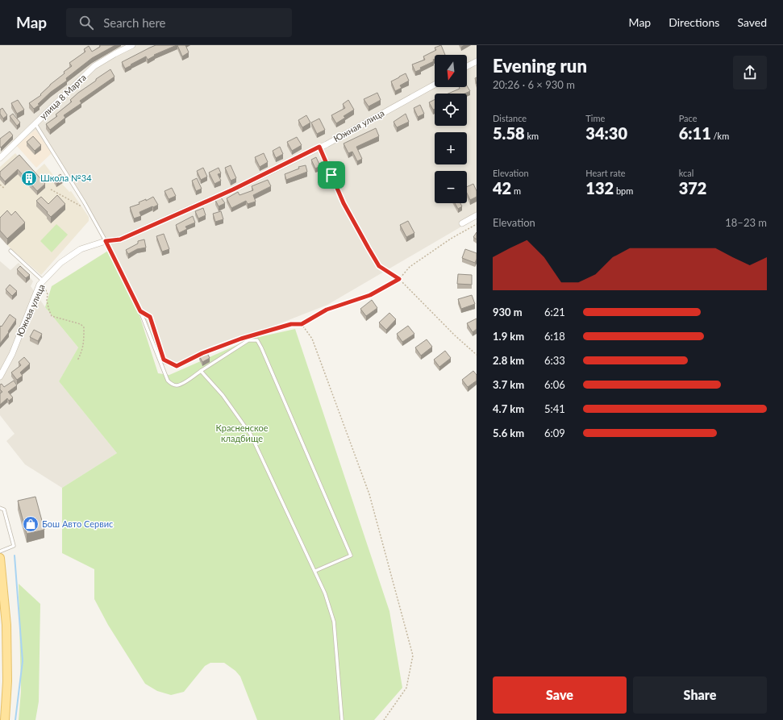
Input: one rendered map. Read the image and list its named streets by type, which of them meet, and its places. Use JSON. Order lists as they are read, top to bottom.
{
  "streets": {
    "street": ["улица 8 Марта", "Южная улица"]
  },
  "parks": ["Красненское кладбище"],
  "places": {
    "building": ["Школа №34"],
    "shop": ["Бош Авто Сервис"]
  },
  "north": "bottom",
  "page": {
    "header": "Map",
    "search": "Search here",
    "nav": ["Map", "Directions", "Saved"],
    "heading": ["Evening run", "20:26 · 6 × 930 m"],
    "map_buttons": ["+", "−"],
    "stats": [
      ["Distance", "5.58 km"],
      ["Time", "34:30"],
      ["Pace", "6:11 /km"],
      ["Elevation", "42 m"],
      ["Heart rate", "132 bpm"],
      ["kcal", "372"]
    ],
    "chart": ["Elevation", "18–23 m"],
    "list": [
      {
        "name": "930 m",
        "note": "6:21"
      },
      {
        "name": "1.9 km",
        "note": "6:18"
      },
      {
        "name": "2.8 km",
        "note": "6:33"
      },
      {
        "name": "3.7 km",
        "note": "6:06"
      },
      {
        "name": "4.7 km",
        "note": "5:41"
      },
      {
        "name": "5.6 km",
        "note": "6:09"
      }
    ],
    "buttons": ["Save", "Share"]
  }
}
